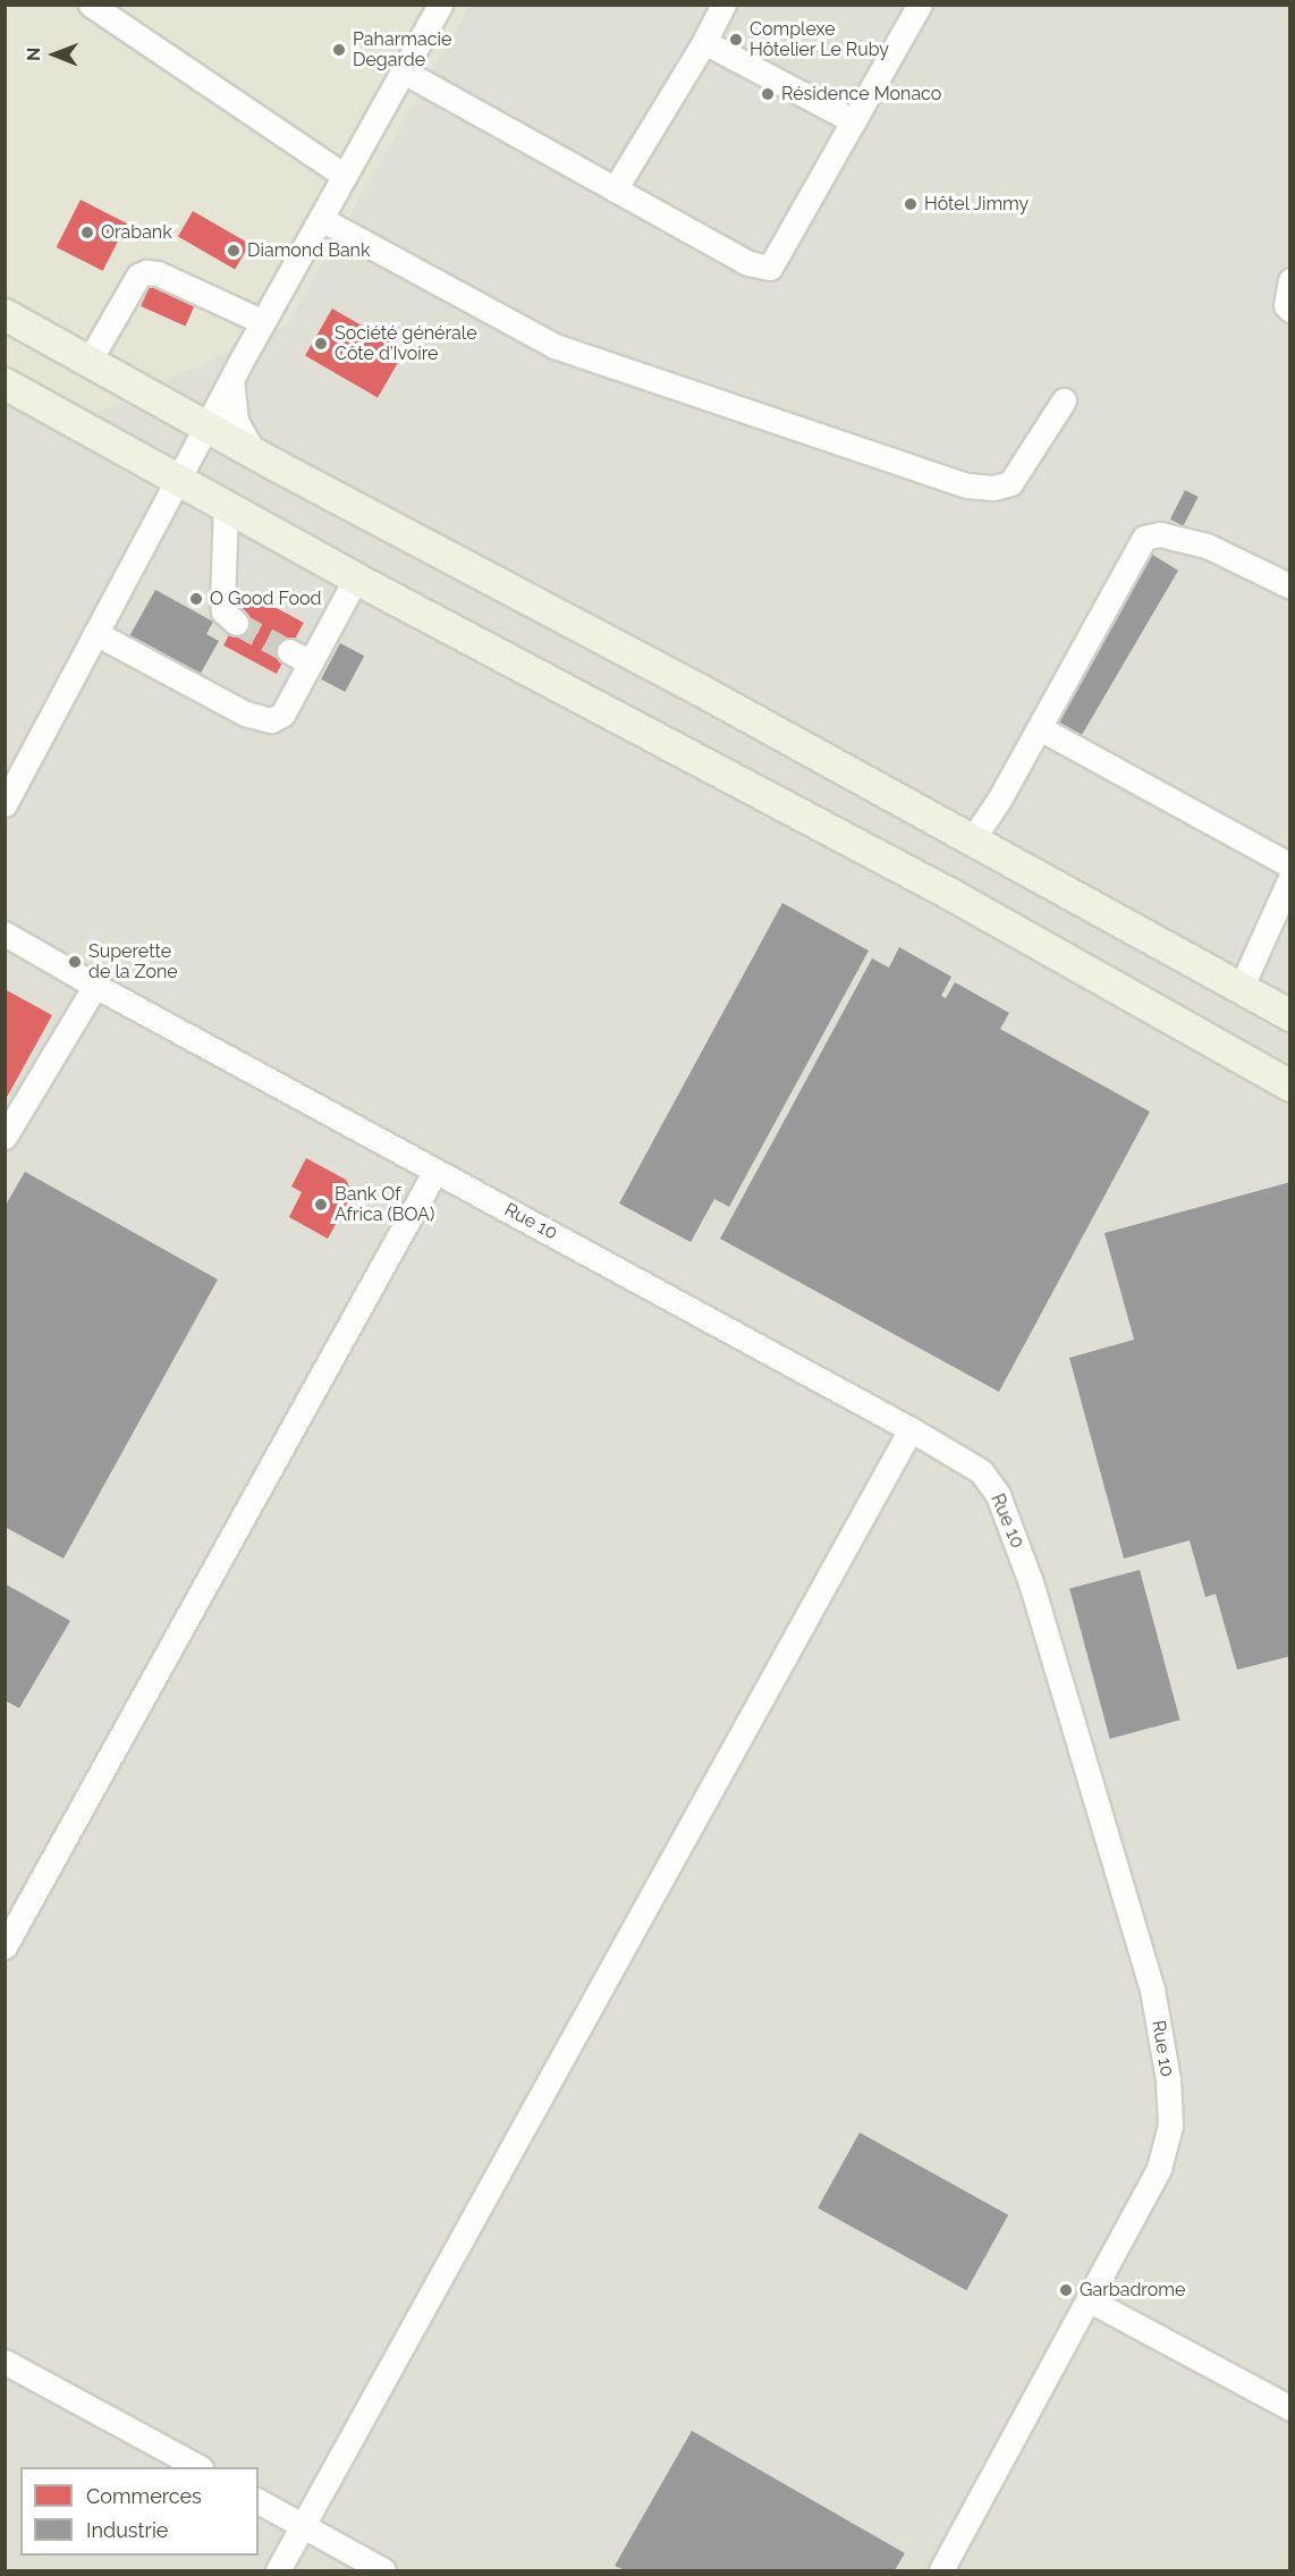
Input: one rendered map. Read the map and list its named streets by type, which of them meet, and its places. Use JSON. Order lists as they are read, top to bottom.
{
  "streets": {
    "street": ["Rue 10"]
  },
  "places": [
    "Complexe Hôtelier Le Ruby",
    "Paharmacie Degarde",
    "Résidence Monaco",
    "Hôtel Jimmy",
    "Orabank",
    "Diamond Bank",
    "Société générale Côte d’Ivoire",
    "O Good Food",
    "Superette de la Zone",
    "Bank Of Africa (BOA)",
    "Garbadrome"
  ],
  "legend": ["Commerces", "Industrie"],
  "north": "left"
}
